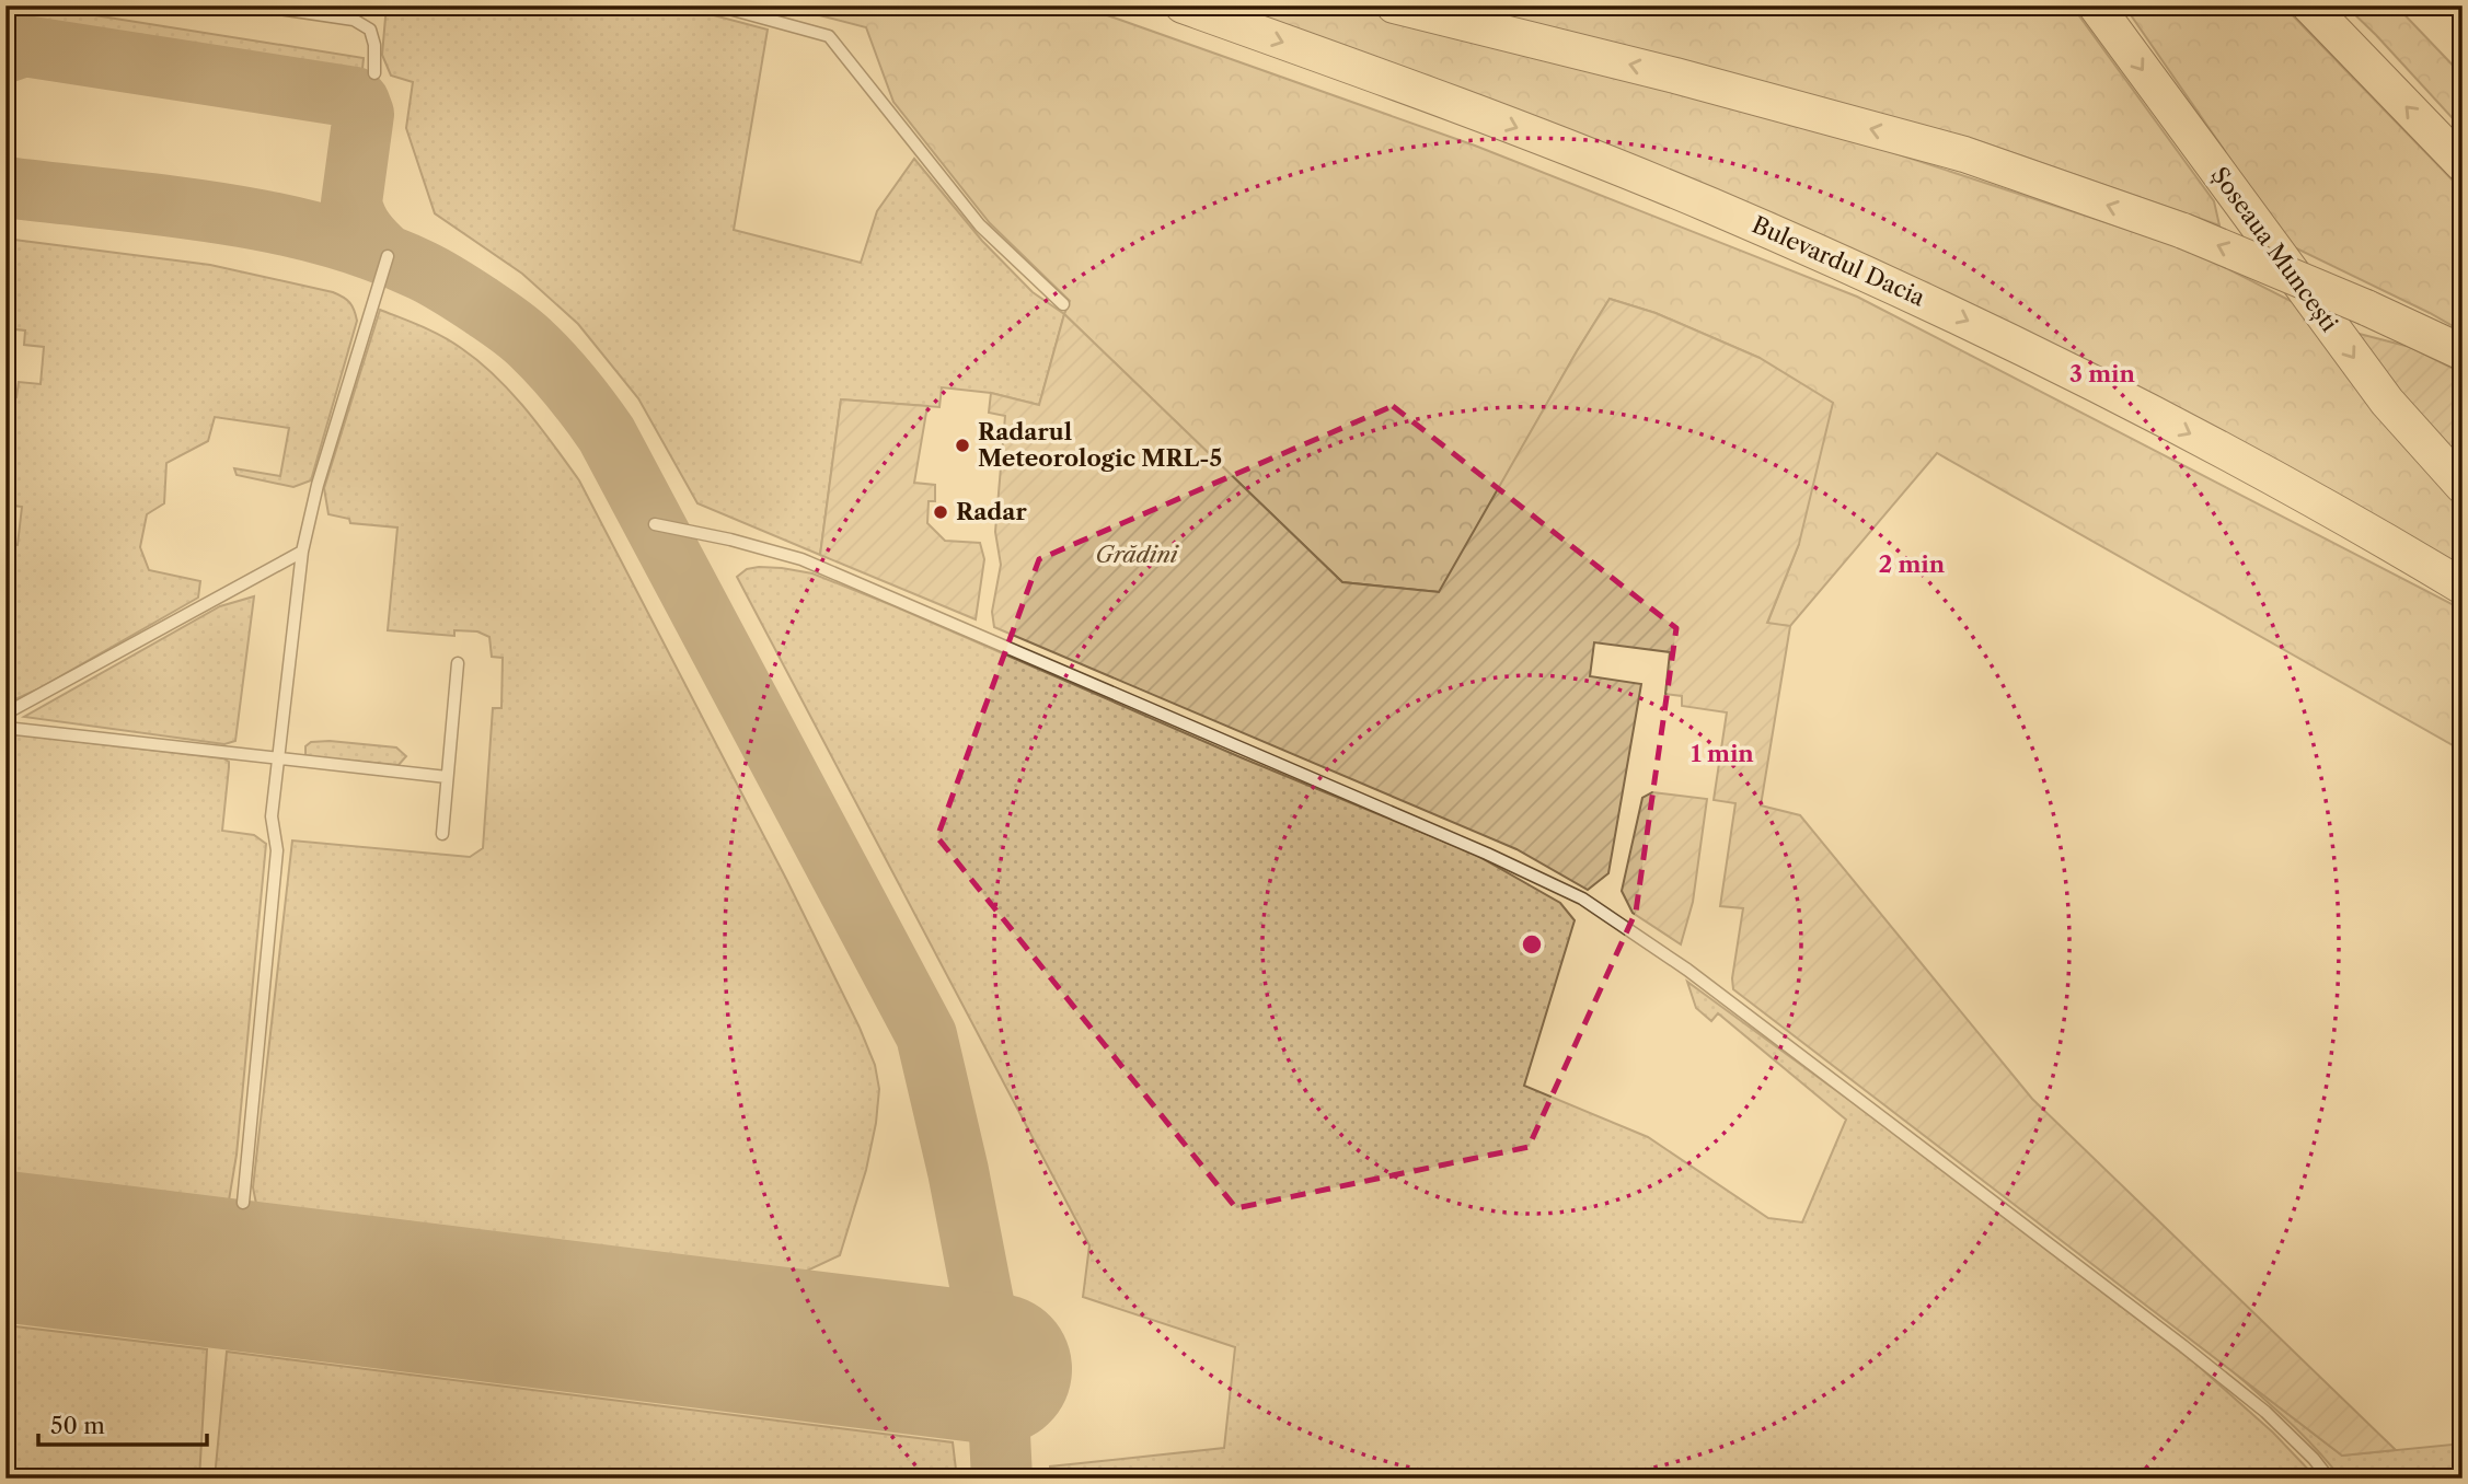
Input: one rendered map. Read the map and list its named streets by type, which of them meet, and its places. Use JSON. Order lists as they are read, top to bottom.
{
  "streets": {
    "main road": ["Șoseaua Muncești", "Bulevardul Dacia"]
  },
  "parks": ["Grădini"],
  "places": ["Radarul Meteorologic MRL-5", "Radar"],
  "scale_bar": "50 m",
  "rings": ["3 min", "2 min", "1 min"]
}
